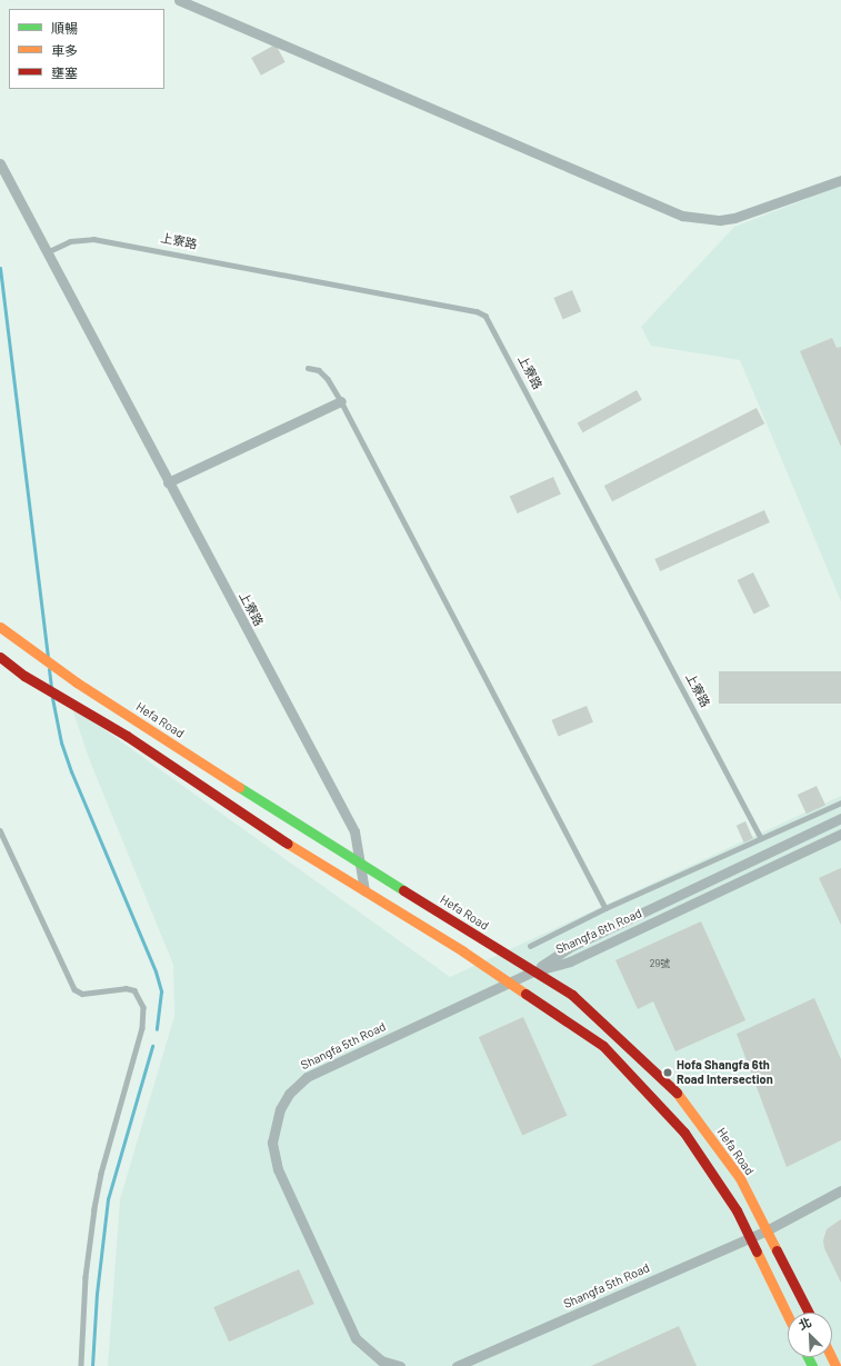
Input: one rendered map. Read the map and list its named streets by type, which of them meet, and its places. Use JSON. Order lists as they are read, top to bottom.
{
  "streets": {
    "street": [
      "上寮路",
      "Hefa Road",
      "Shangfa 6th Road",
      "Shangfa 5th Road"
    ]
  },
  "crossings": [
    ["上寮路", "Hefa Road"],
    ["Hefa Road", "Shangfa 6th Road"],
    ["Hefa Road", "Shangfa 5th Road"],
    ["Shangfa 6th Road", "Shangfa 5th Road"]
  ],
  "places": ["Hofa Shangfa 6th Road Intersection"],
  "house_numbers": ["29號"],
  "legend": ["順暢", "車多", "壅塞"],
  "north": "top left"
}
